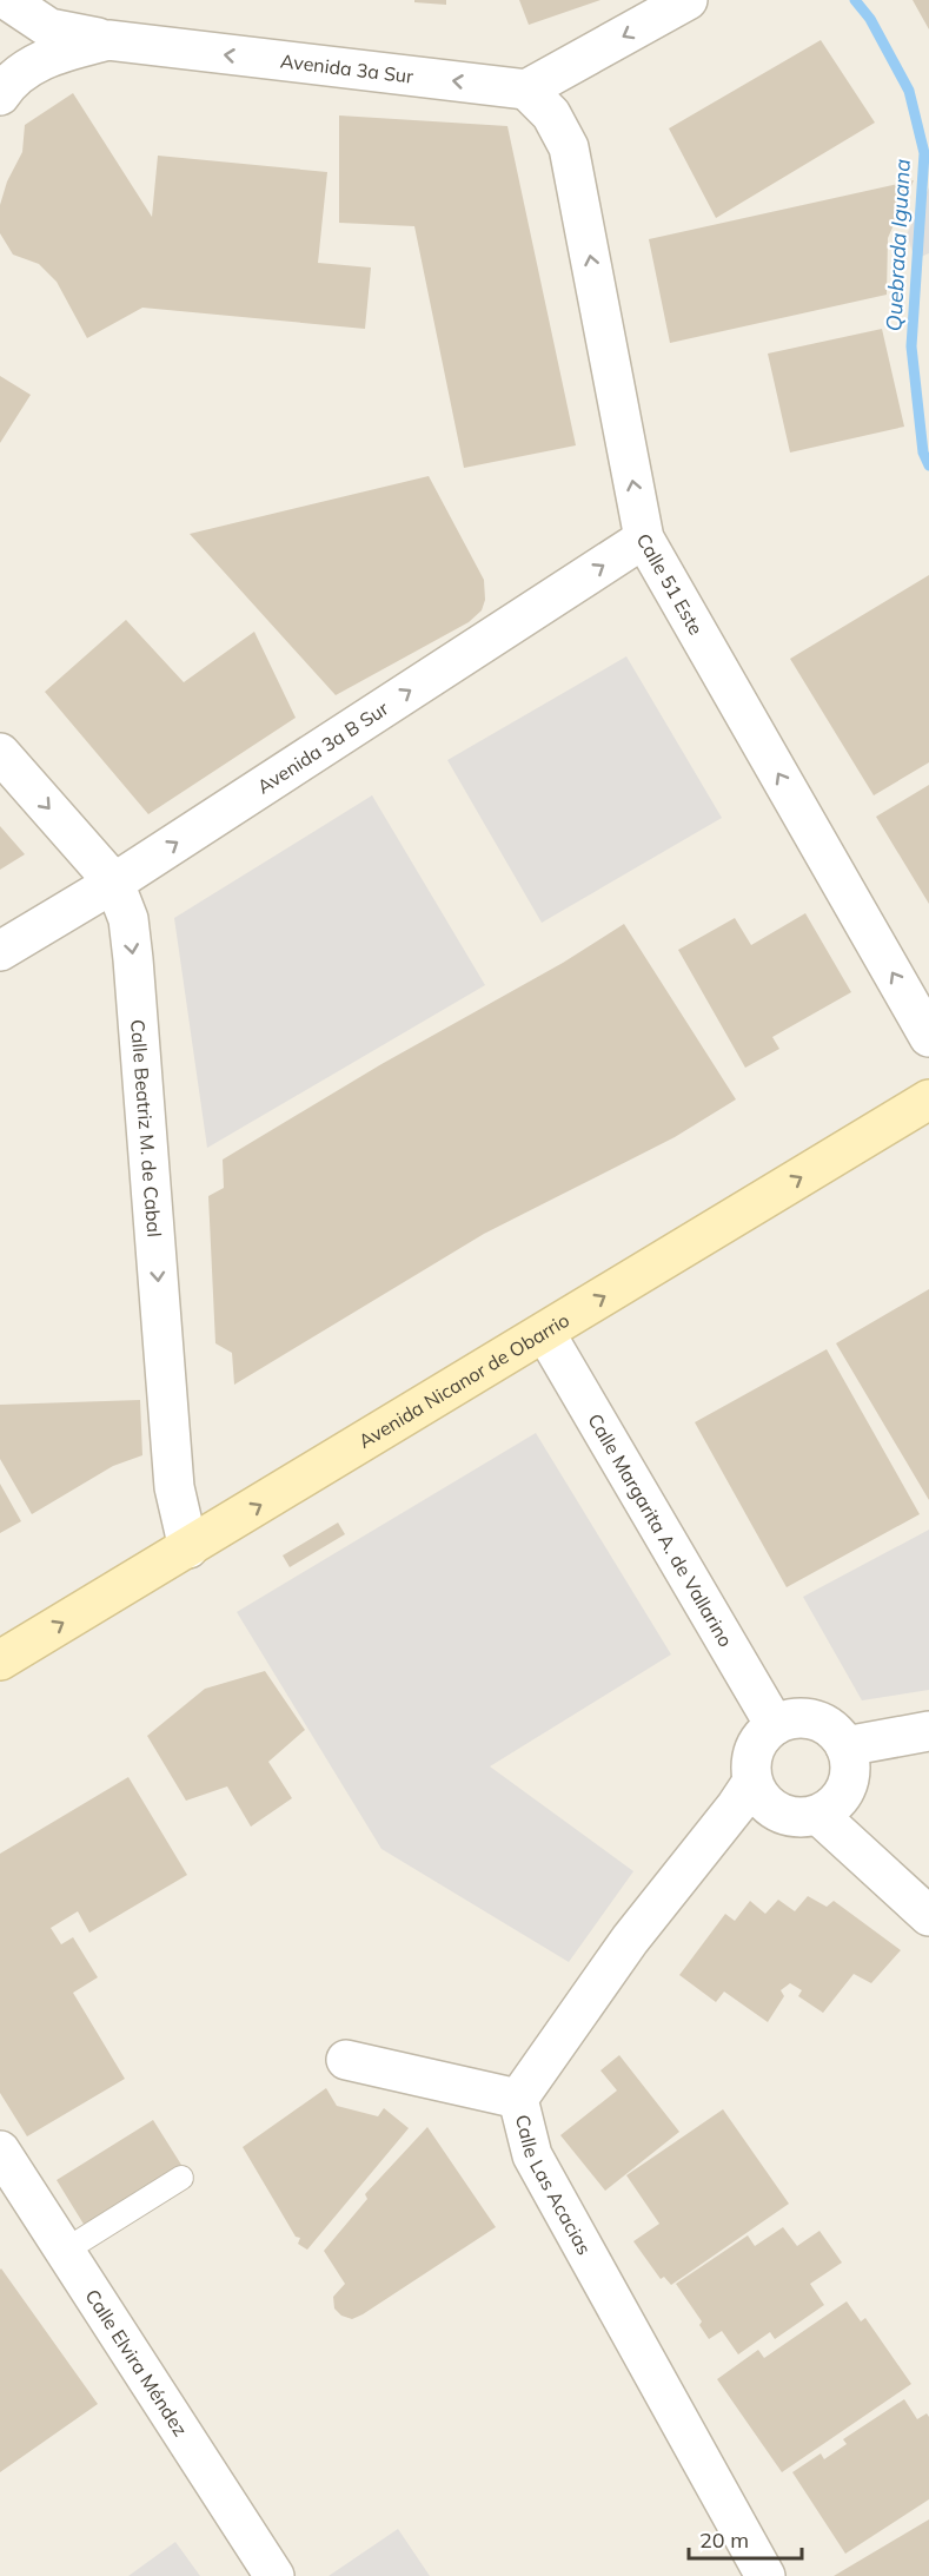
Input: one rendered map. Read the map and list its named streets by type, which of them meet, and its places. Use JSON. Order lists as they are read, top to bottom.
{
  "streets": {
    "main road": ["Avenida Nicanor de Obarrio"],
    "street": [
      "Avenida 3a Sur",
      "Calle 51 Este",
      "Avenida 3a B Sur",
      "Calle Beatriz M. de Cabal",
      "Calle Margarita A. de Vallarino",
      "Calle Las Acacias",
      "Calle Elvira Méndez"
    ]
  },
  "crossings": [
    ["Avenida 3a Sur", "Calle 51 Este"],
    ["Calle 51 Este", "Avenida 3a B Sur"],
    ["Avenida 3a B Sur", "Calle Beatriz M. de Cabal"],
    ["Calle Beatriz M. de Cabal", "Avenida Nicanor de Obarrio"],
    ["Avenida Nicanor de Obarrio", "Calle Margarita A. de Vallarino"],
    ["Calle Margarita A. de Vallarino", "Calle Las Acacias"]
  ],
  "one_way": [
    "Avenida 3a Sur",
    "Calle 51 Este",
    "Avenida 3a B Sur",
    "Calle Beatriz M. de Cabal",
    "Avenida Nicanor de Obarrio"
  ],
  "water": ["Quebrada Iguana"],
  "scale_bar": "20 m"
}
